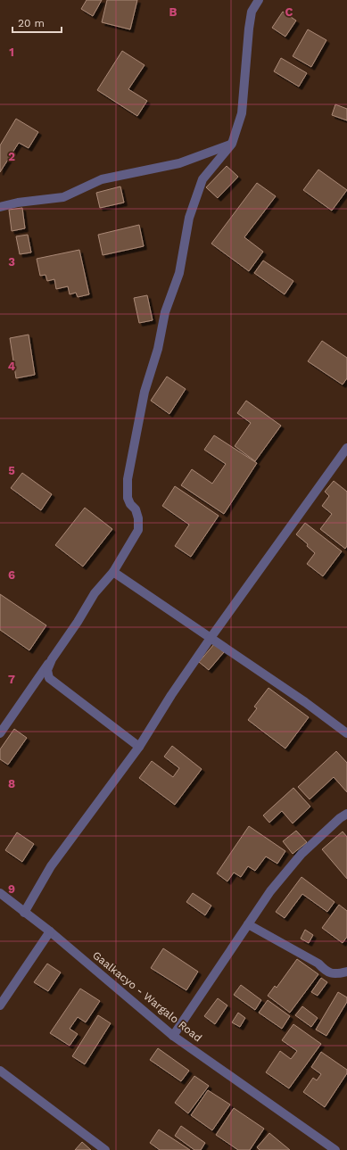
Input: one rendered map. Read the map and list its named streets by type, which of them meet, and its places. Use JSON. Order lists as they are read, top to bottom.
{
  "streets": {
    "street": ["Gaalkacyo - Wargalo Road"]
  },
  "scale_bar": "20 m",
  "grid": {
    "columns": ["B", "C"],
    "rows": [
      "1",
      "2",
      "3",
      "4",
      "5",
      "6",
      "7",
      "8",
      "9"
    ]
  }
}
